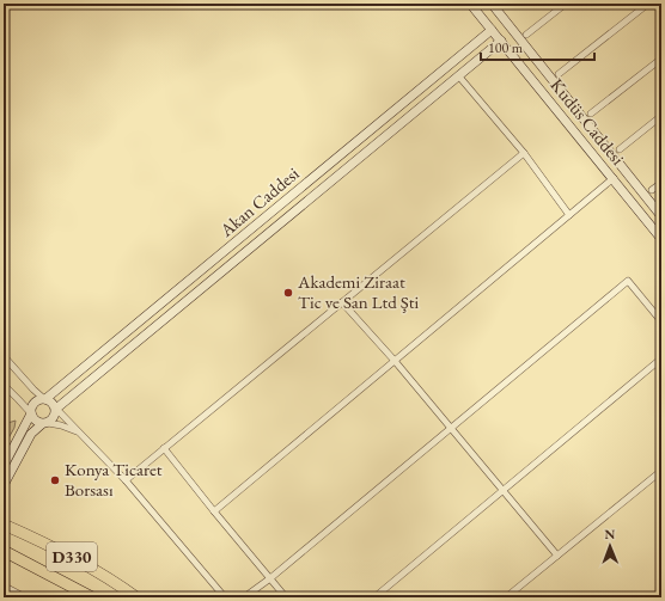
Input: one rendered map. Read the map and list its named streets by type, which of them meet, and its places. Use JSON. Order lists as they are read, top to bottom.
{
  "streets": {
    "highway": ["D330"],
    "street": ["Kudüs Caddesi", "Akan Caddesi"]
  },
  "crossings": [
    ["Kudüs Caddesi", "Akan Caddesi"]
  ],
  "places": ["Akademi Ziraat Tic ve San Ltd Şti", "Konya Ticaret Borsası"],
  "scale_bar": "100 m",
  "north": "top"
}
